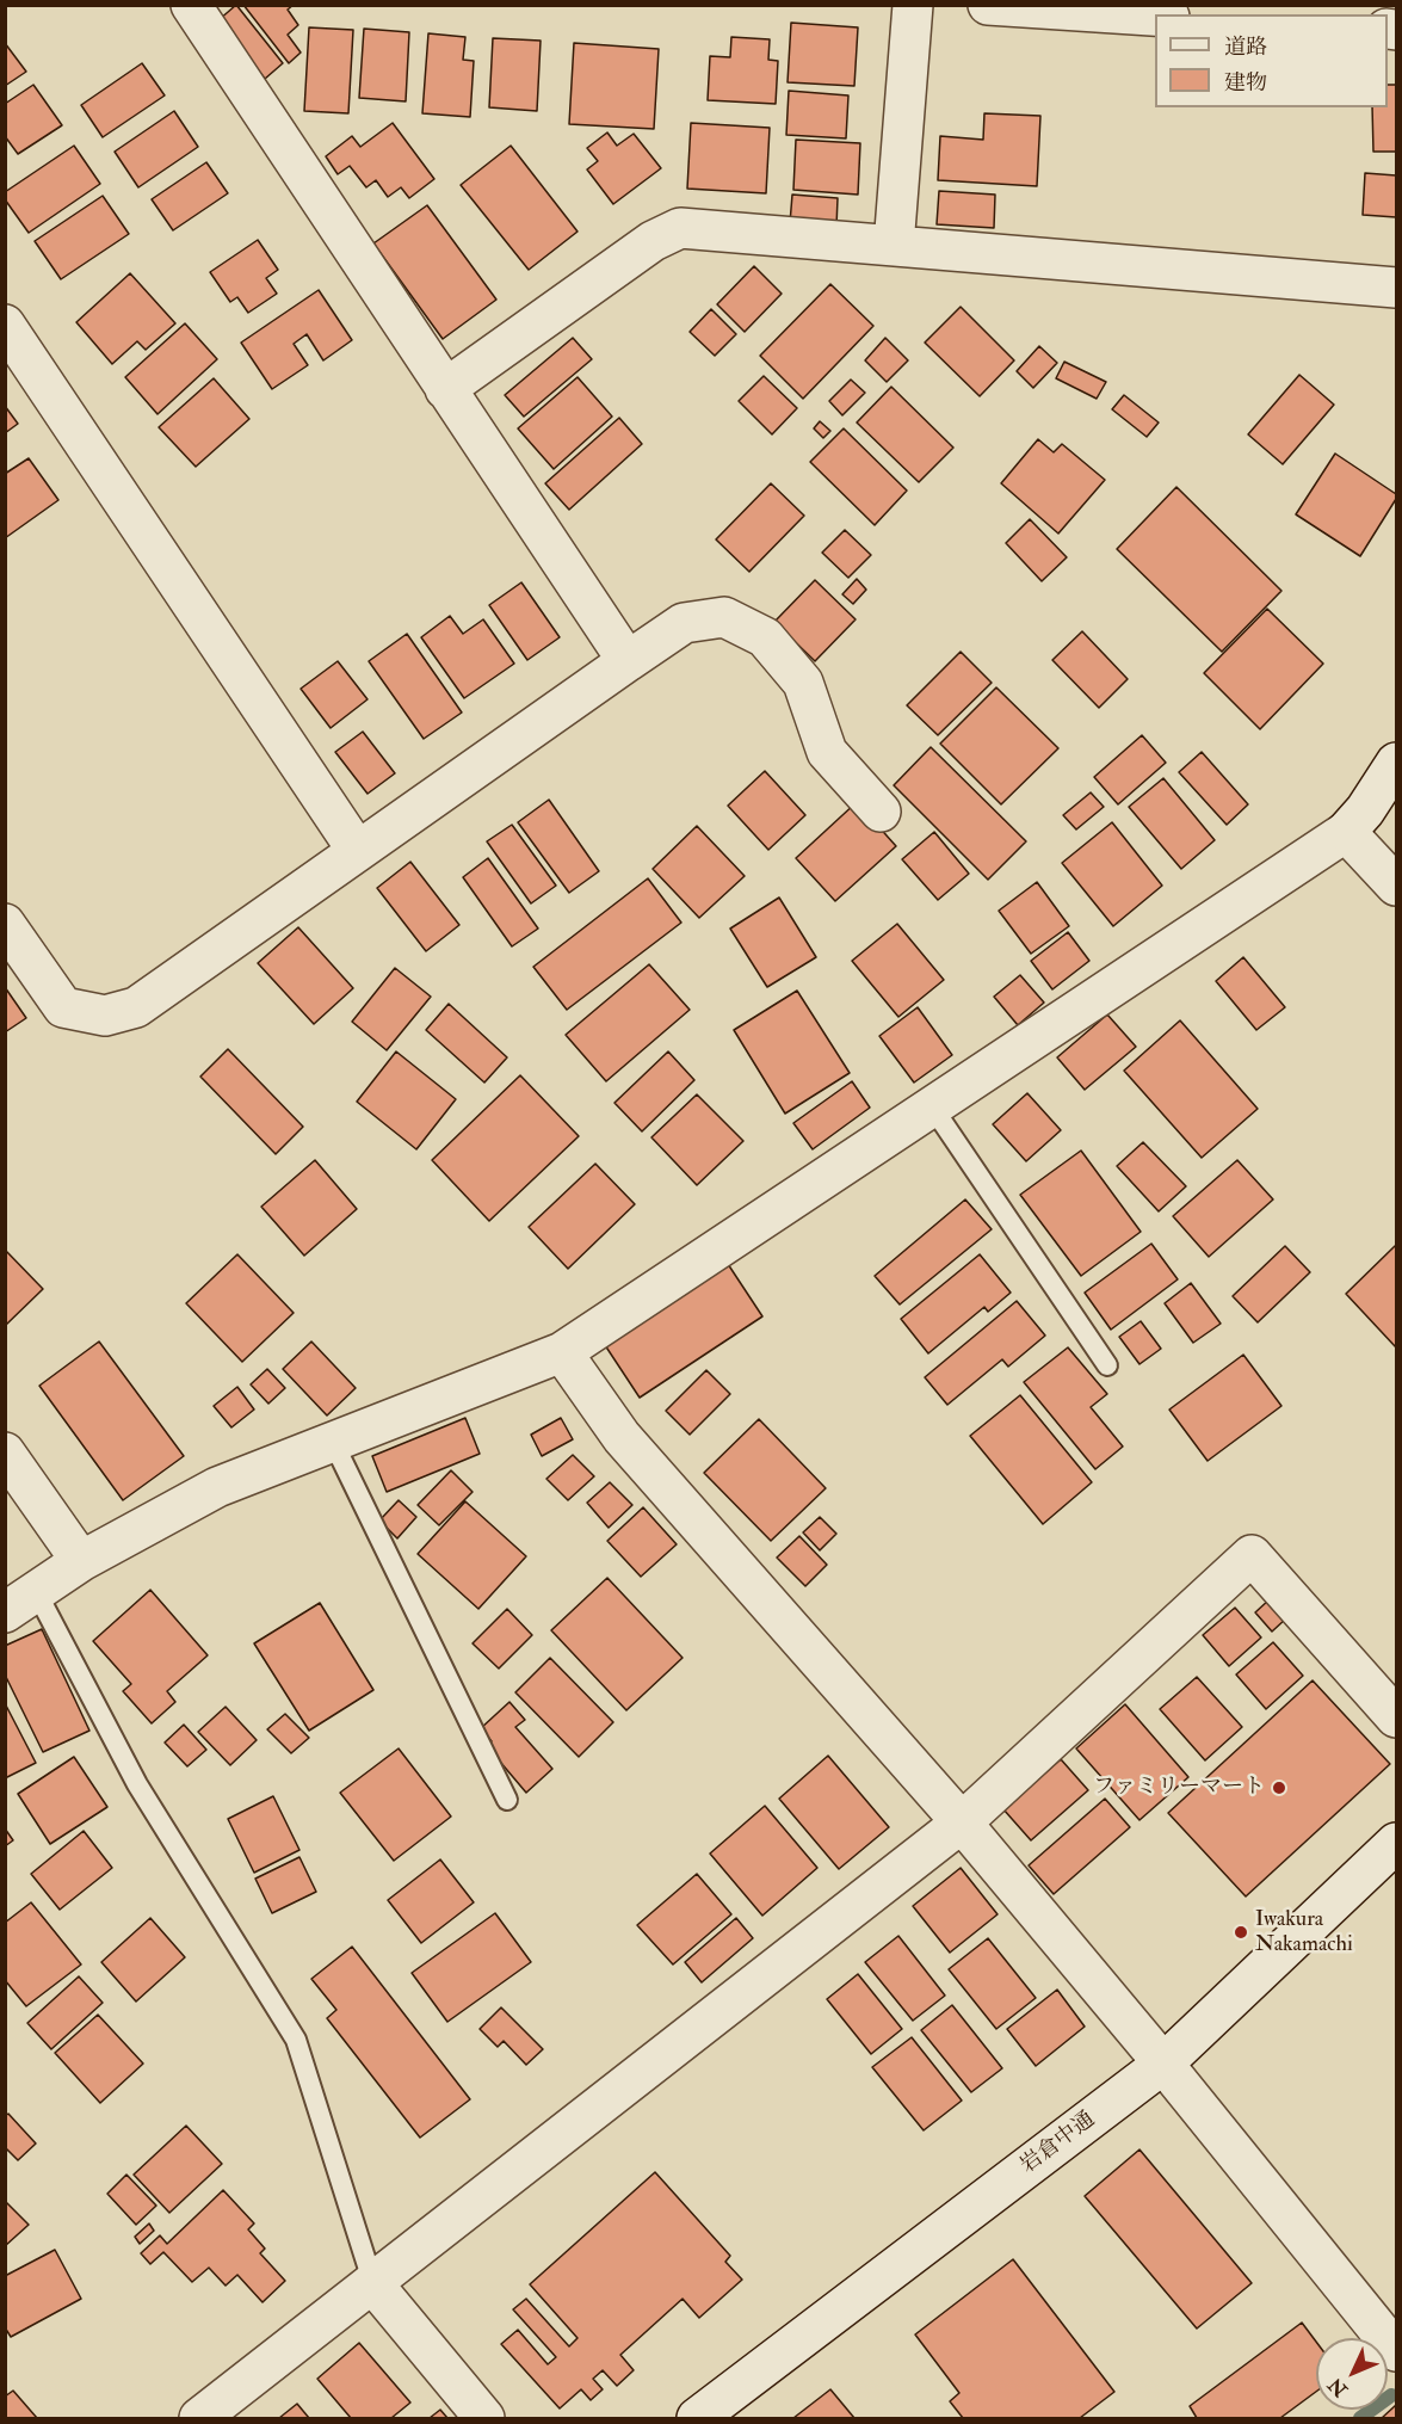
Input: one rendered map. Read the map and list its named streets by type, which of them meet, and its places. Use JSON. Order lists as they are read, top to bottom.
{
  "streets": {
    "street": ["岩倉中通"]
  },
  "places": ["ファミリーマート", "Iwakura Nakamachi"],
  "legend": ["道路", "建物"],
  "north": "bottom left"
}
